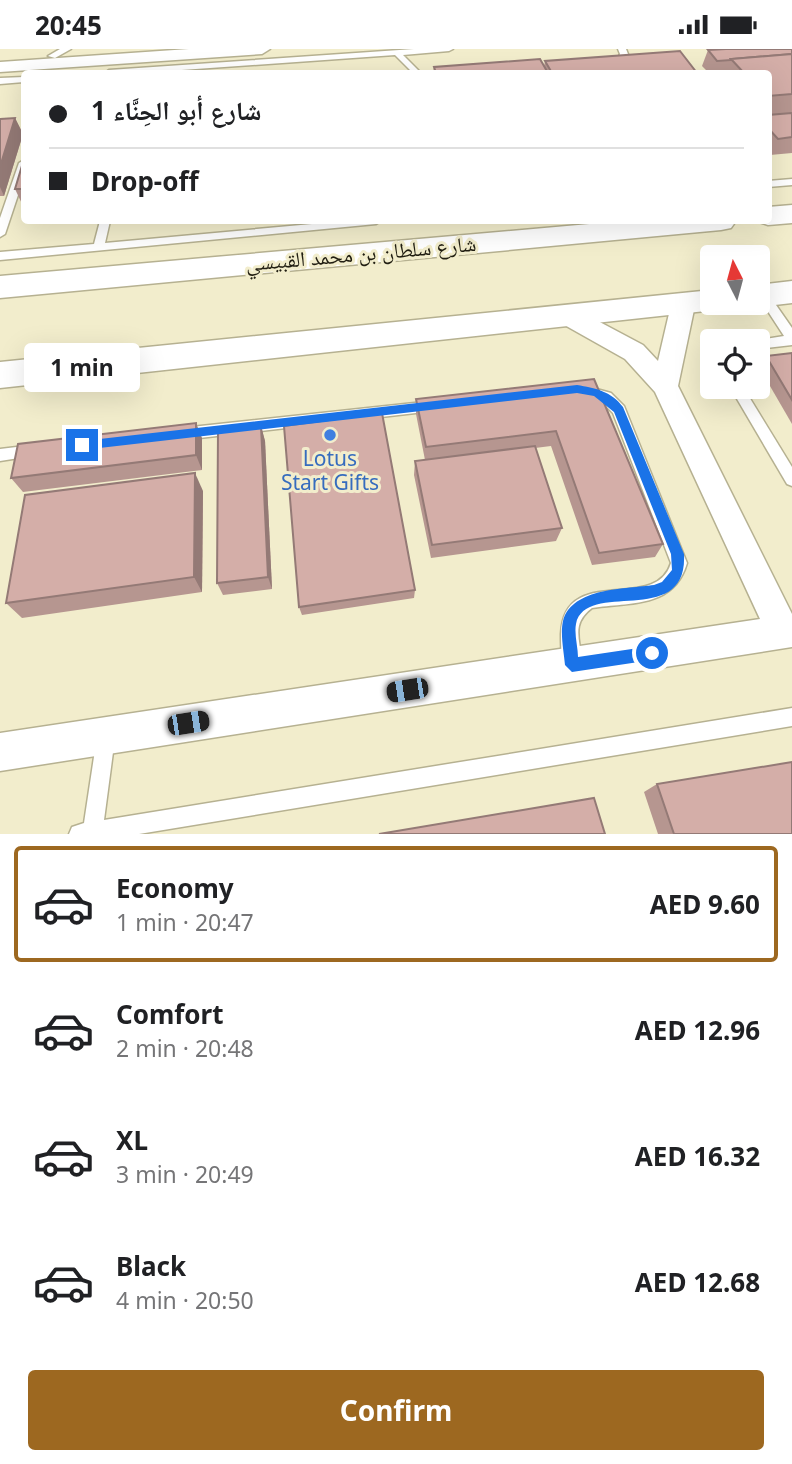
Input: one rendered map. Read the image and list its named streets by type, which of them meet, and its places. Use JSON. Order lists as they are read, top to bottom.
{
  "streets": {
    "main road": ["شارع سلطان بن محمد القبيسي"]
  },
  "places": ["Lotus Start Gifts"],
  "north": "top",
  "page": {
    "status": "20:45",
    "banner": ["شارع أبو الحِنَّاء 1", "Drop-off"],
    "bubble": "1 min",
    "list": [
      {
        "name": "Economy",
        "note": "1 min · 20:47",
        "value": "AED 9.60"
      },
      {
        "name": "Comfort",
        "note": "2 min · 20:48",
        "value": "AED 12.96"
      },
      {
        "name": "XL",
        "note": "3 min · 20:49",
        "value": "AED 16.32"
      },
      {
        "name": "Black",
        "note": "4 min · 20:50",
        "value": "AED 12.68"
      }
    ],
    "buttons": "Confirm"
  }
}
